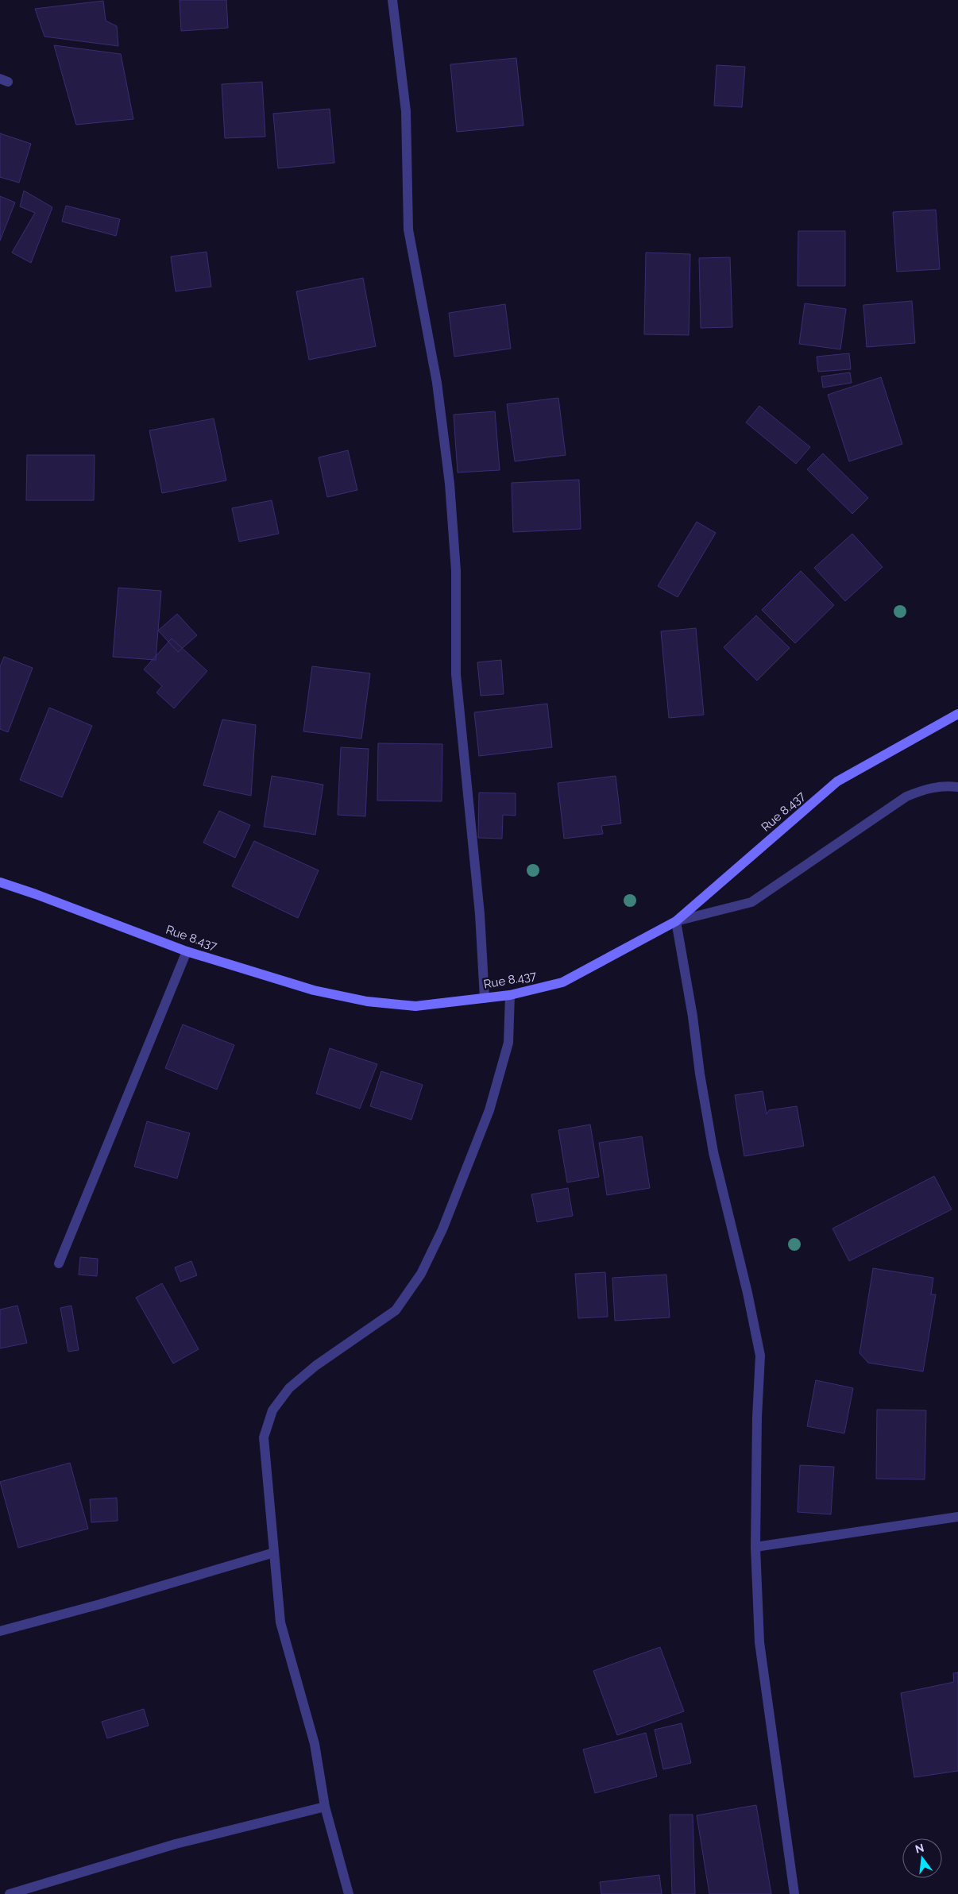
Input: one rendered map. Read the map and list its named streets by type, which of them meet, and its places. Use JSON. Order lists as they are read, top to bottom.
{
  "streets": {
    "main road": ["Rue 8.437"]
  },
  "north": "top"
}
